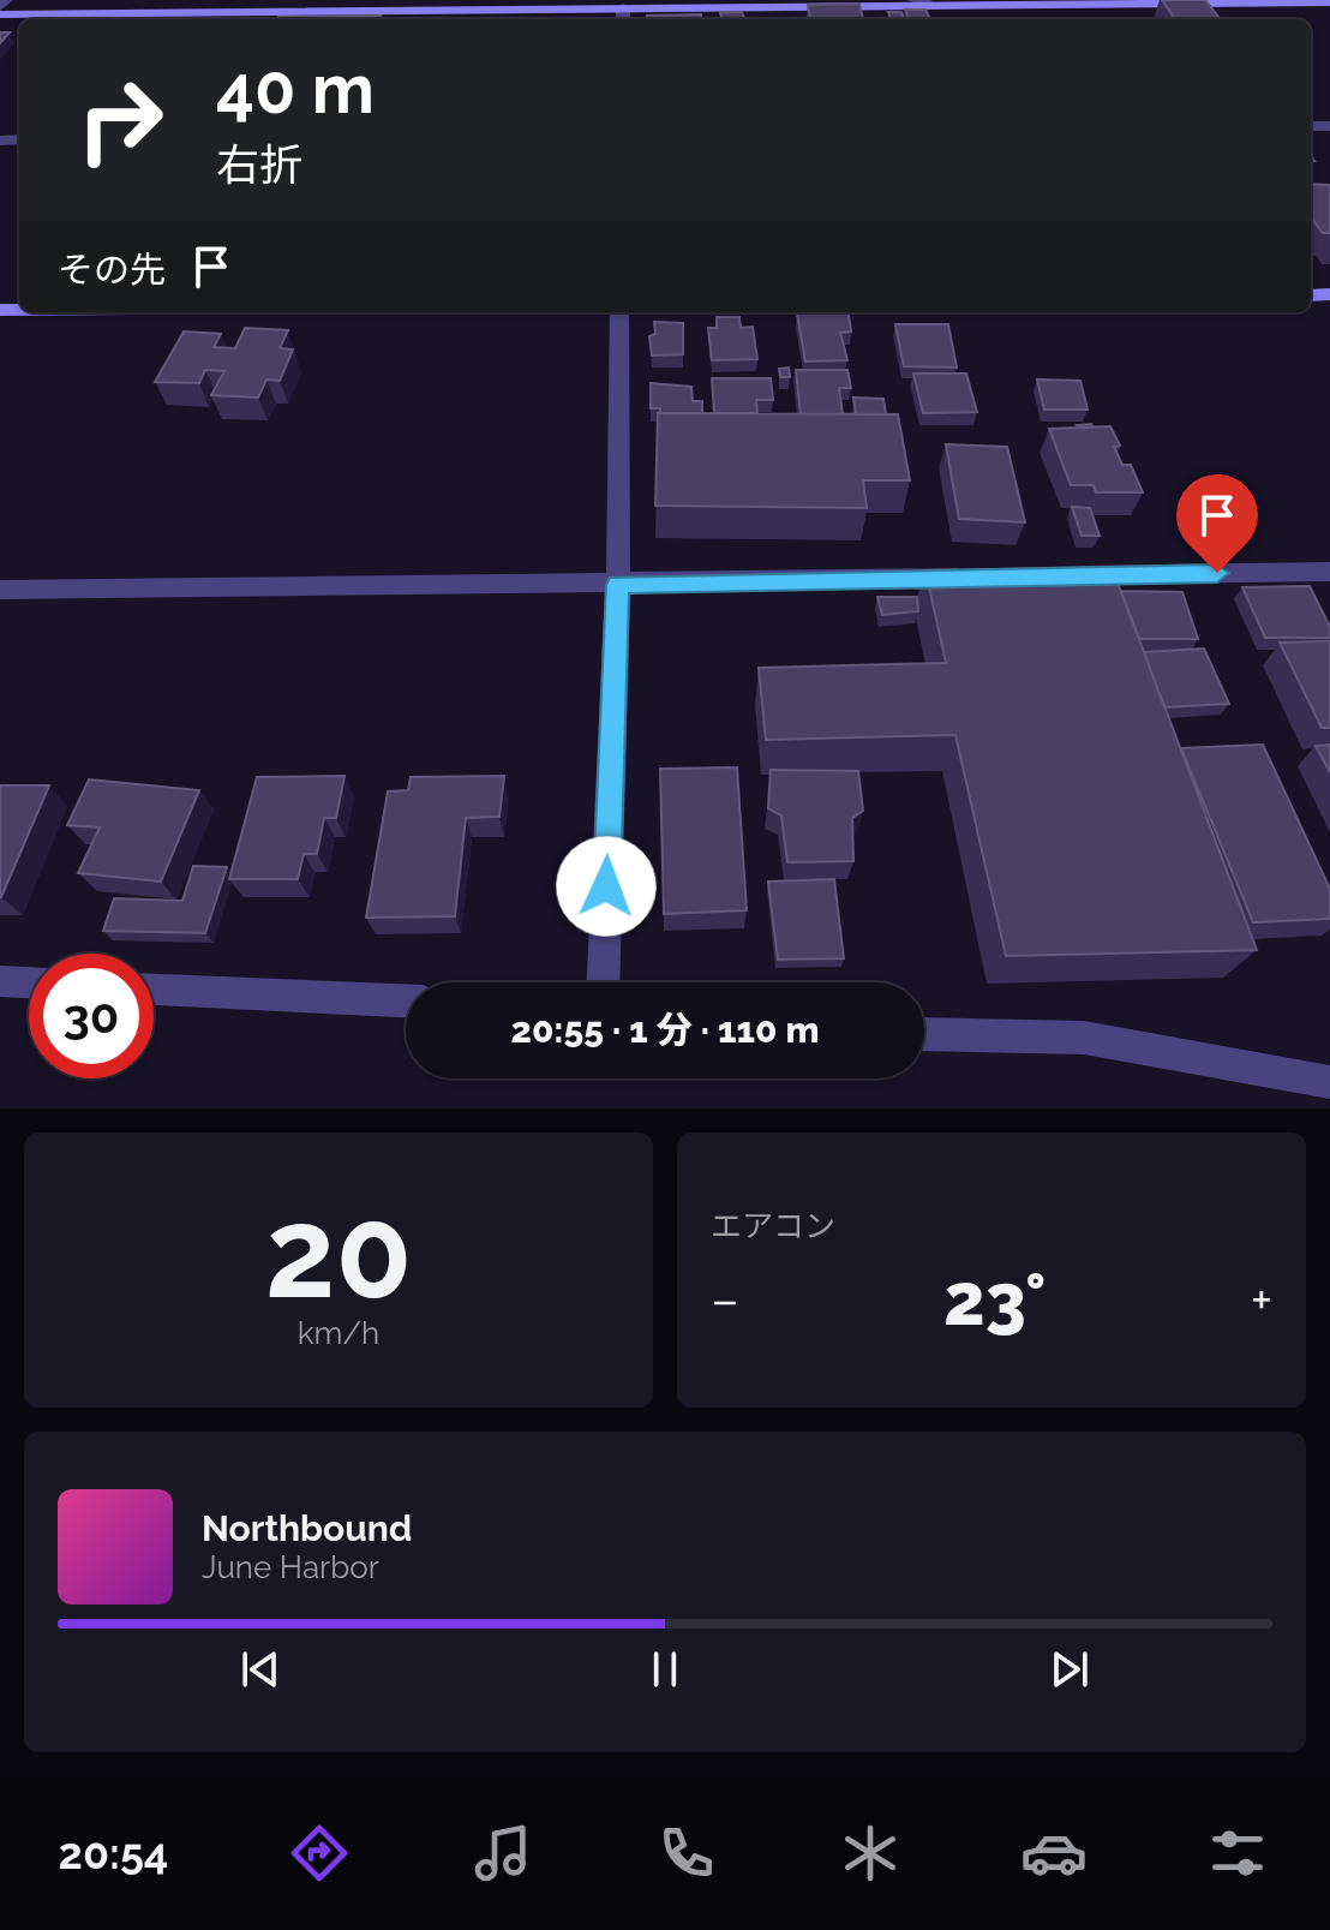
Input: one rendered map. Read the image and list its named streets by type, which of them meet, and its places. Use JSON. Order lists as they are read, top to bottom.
{
  "page": {
    "turn": ["40 m", "右折"],
    "then": "その先",
    "limit": "30",
    "trip": "20:55 · 1 分 · 110 m",
    "tile": [
      ["20", "km/h"],
      "エアコン"
    ],
    "heat": ["−", "23°", "+"],
    "song": ["Northbound", "June Harbor"],
    "tabs": "20:54"
  }
}
